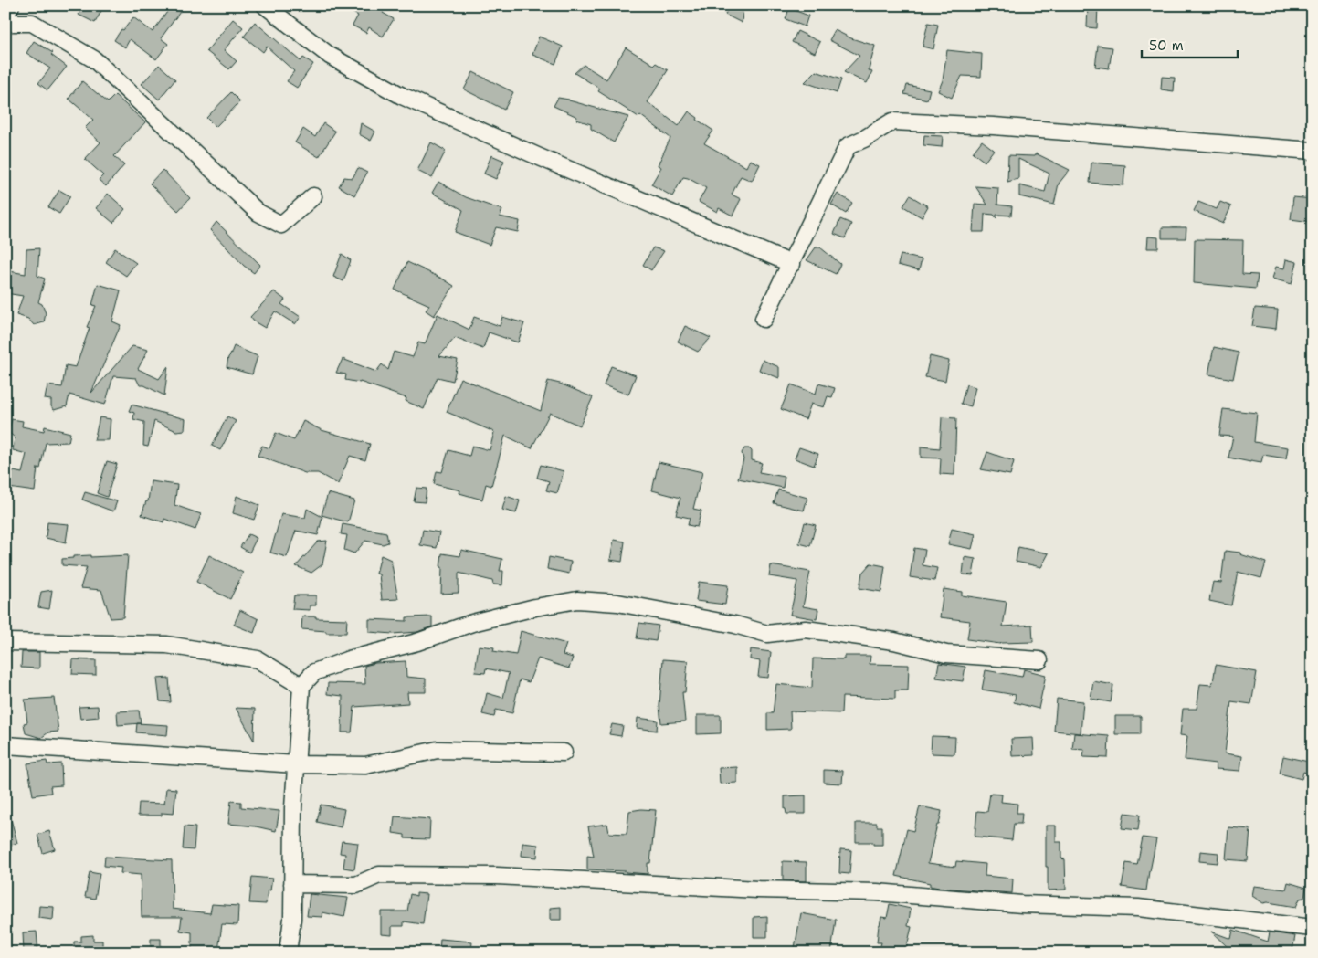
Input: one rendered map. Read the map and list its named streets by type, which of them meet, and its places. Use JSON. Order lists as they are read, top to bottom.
{
  "scale_bar": "50 m"
}
